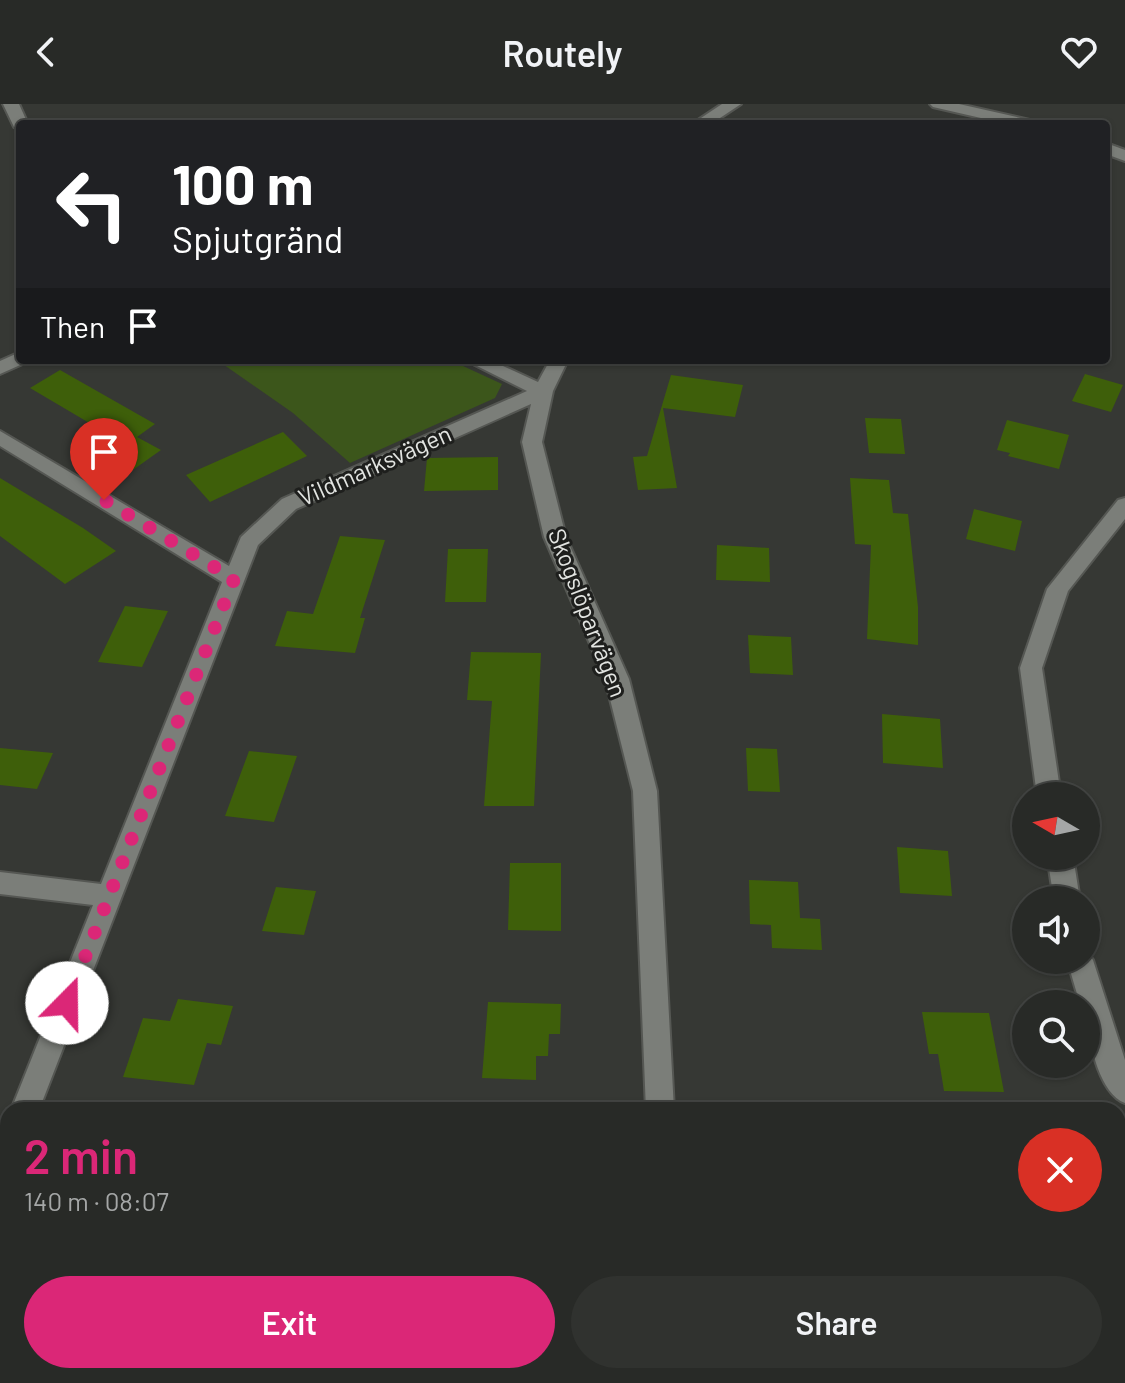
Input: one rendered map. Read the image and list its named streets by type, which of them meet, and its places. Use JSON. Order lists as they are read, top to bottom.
{
  "streets": {
    "street": ["Vildmarksvägen", "Skogslöparvägen"]
  },
  "crossings": [
    ["Vildmarksvägen", "Skogslöparvägen"]
  ],
  "north": "left",
  "page": {
    "header": "Routely",
    "turn": ["100 m", "Spjutgränd"],
    "then": "Then",
    "heading": ["2 min", "140 m · 08:07"],
    "buttons": ["Exit", "Share"]
  }
}
